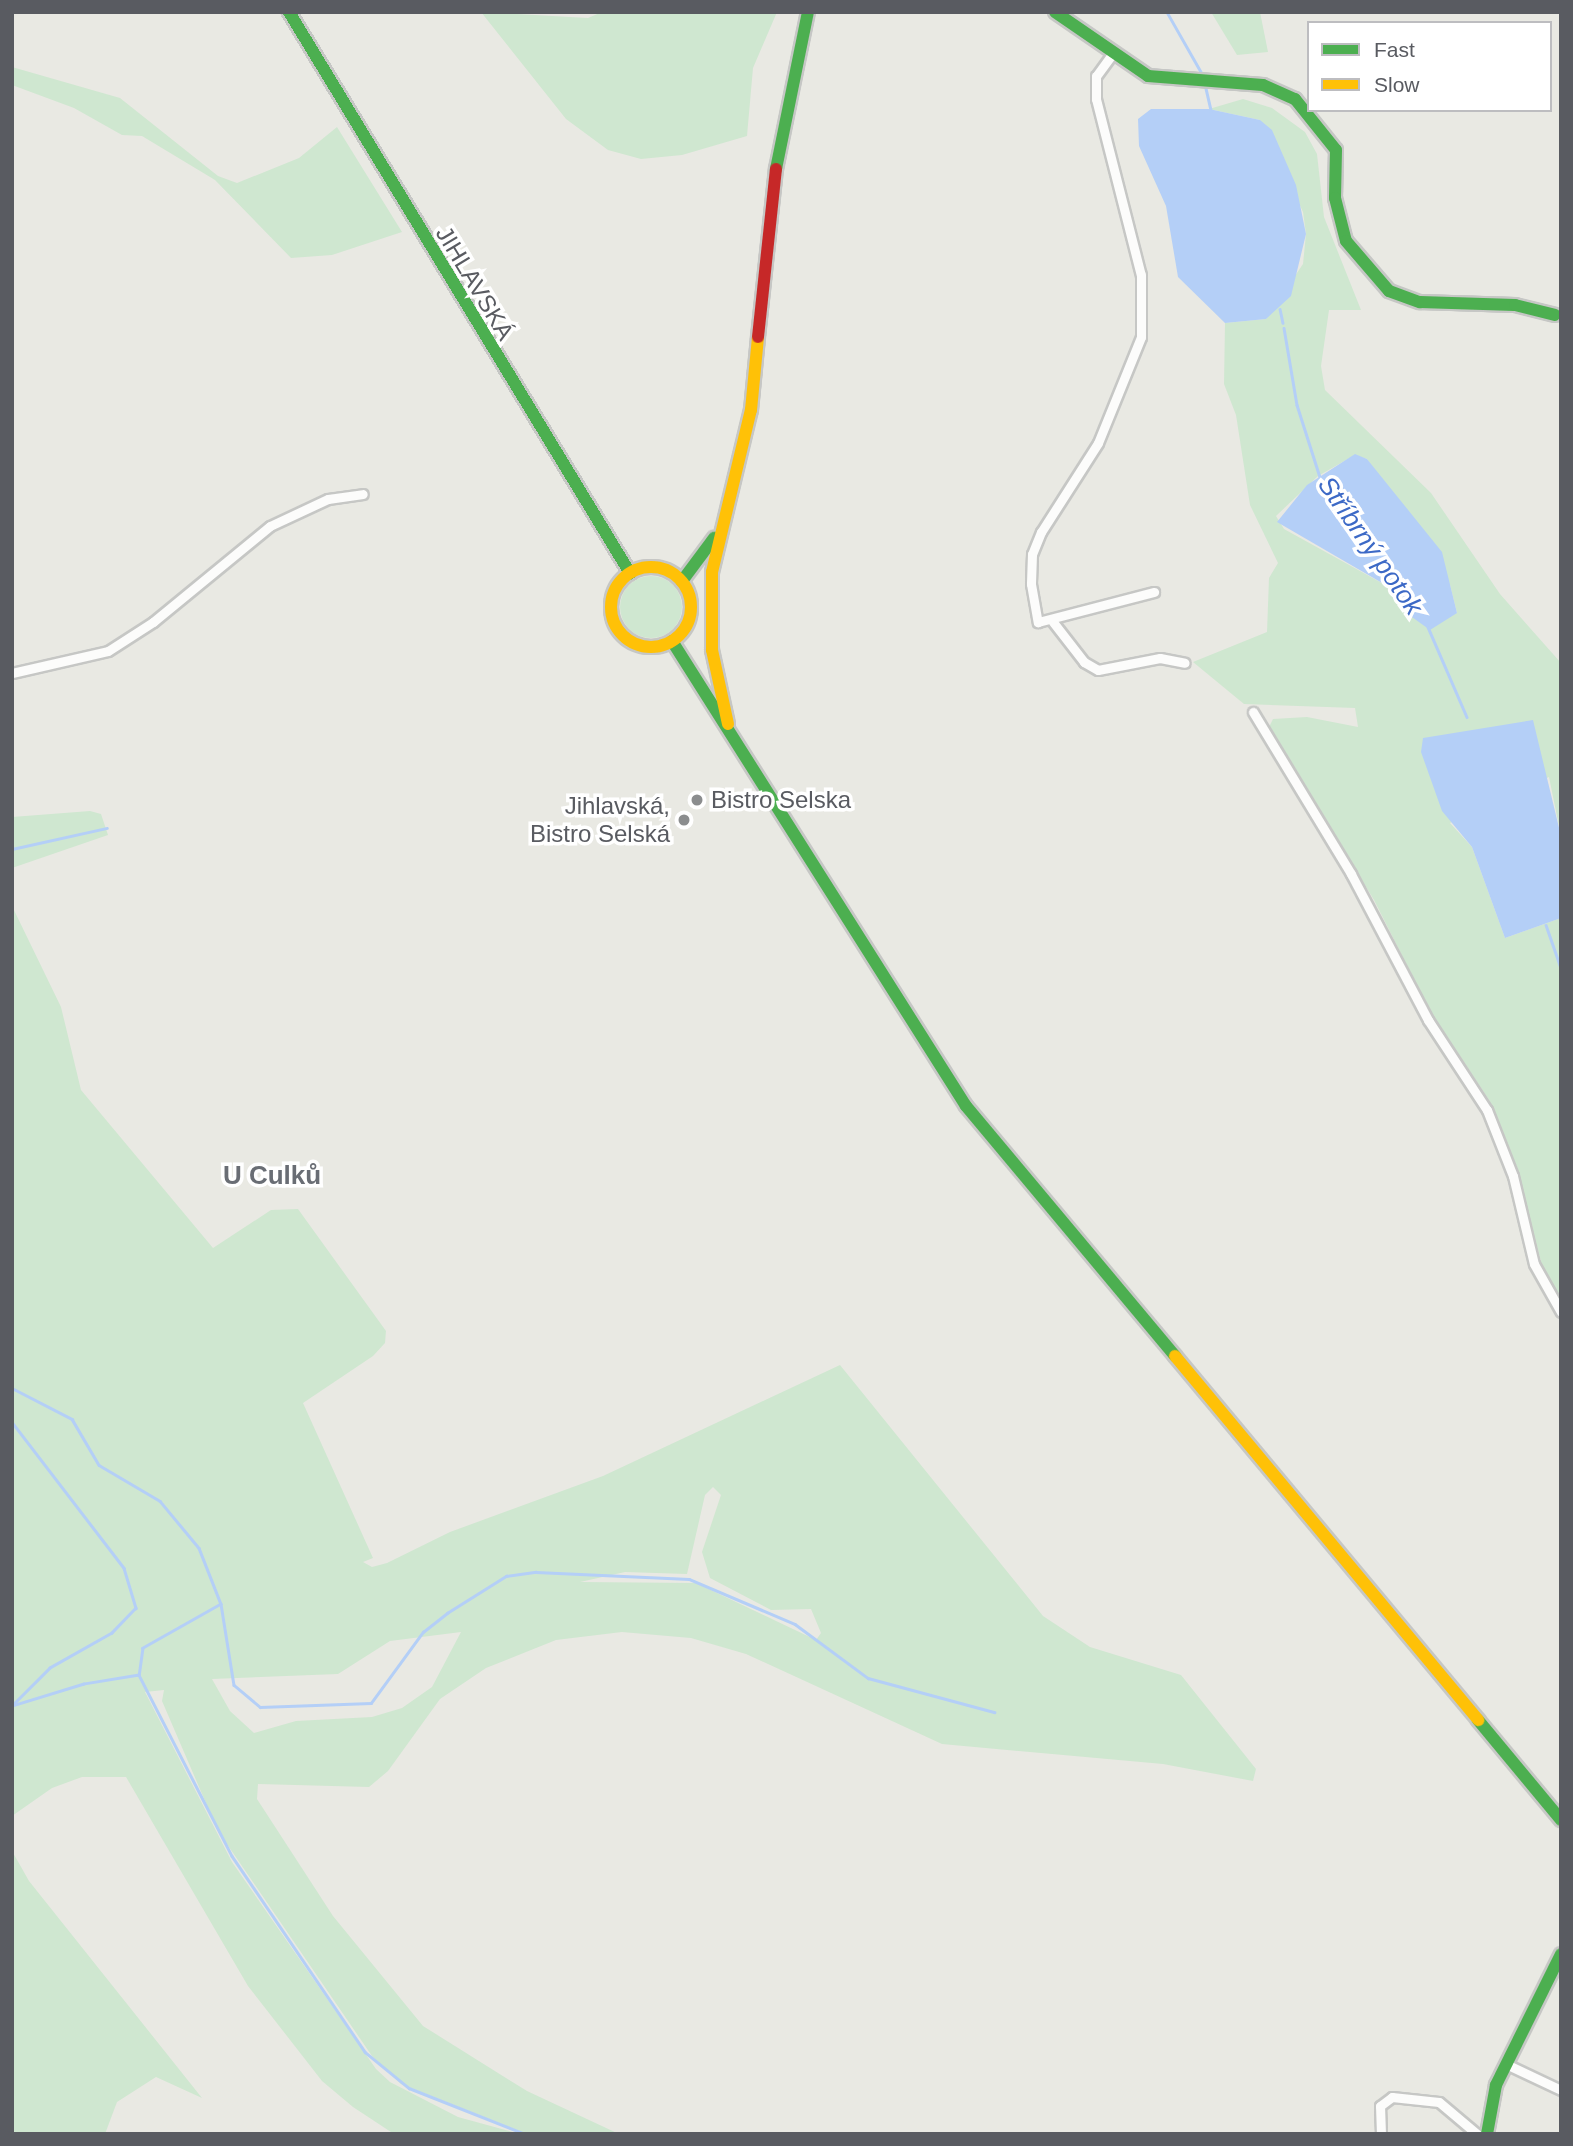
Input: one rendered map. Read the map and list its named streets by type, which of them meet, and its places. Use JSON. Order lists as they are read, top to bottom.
{
  "streets": {
    "main road": ["JIHLAVSKÁ"]
  },
  "districts": ["U Culků"],
  "water": ["Stříbrný potok"],
  "places": ["Bistro Selska", "Jihlavská, Bistro Selská"],
  "legend": ["Fast", "Slow"]
}
